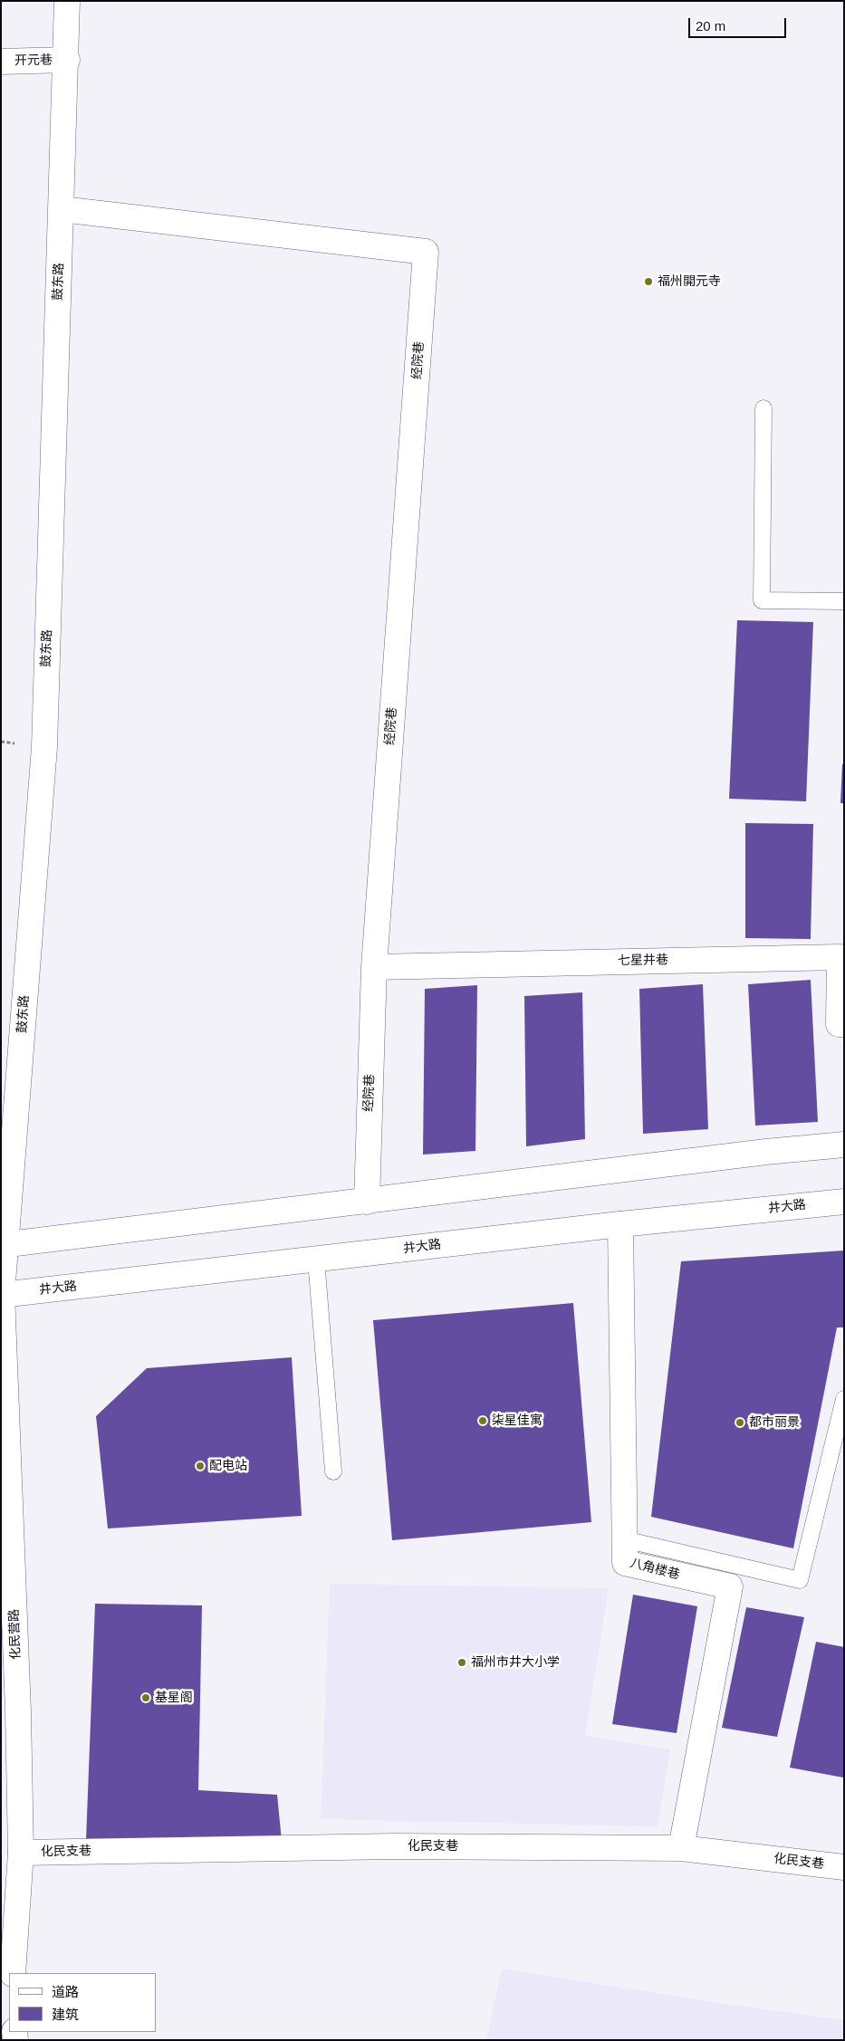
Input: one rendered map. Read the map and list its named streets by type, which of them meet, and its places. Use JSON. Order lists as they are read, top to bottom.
{
  "streets": {
    "street": [
      "开元巷",
      "鼓东路",
      "经院巷",
      "七星井巷",
      "井大路",
      "八角楼巷",
      "化民营路",
      "化民支巷"
    ]
  },
  "crossings": [
    ["开元巷", "鼓东路"],
    ["鼓东路", "经院巷"],
    ["鼓东路", "井大路"],
    ["鼓东路", "化民营路"],
    ["经院巷", "七星井巷"],
    ["井大路", "八角楼巷"],
    ["井大路", "化民营路"],
    ["八角楼巷", "化民支巷"],
    ["化民营路", "化民支巷"]
  ],
  "places": [
    "福州開元寺",
    "柒星佳寓",
    "都市丽景",
    "配电站",
    "福州市井大小学",
    "基星阁"
  ],
  "legend": ["道路", "建筑"],
  "scale_bar": "20 m"
}
